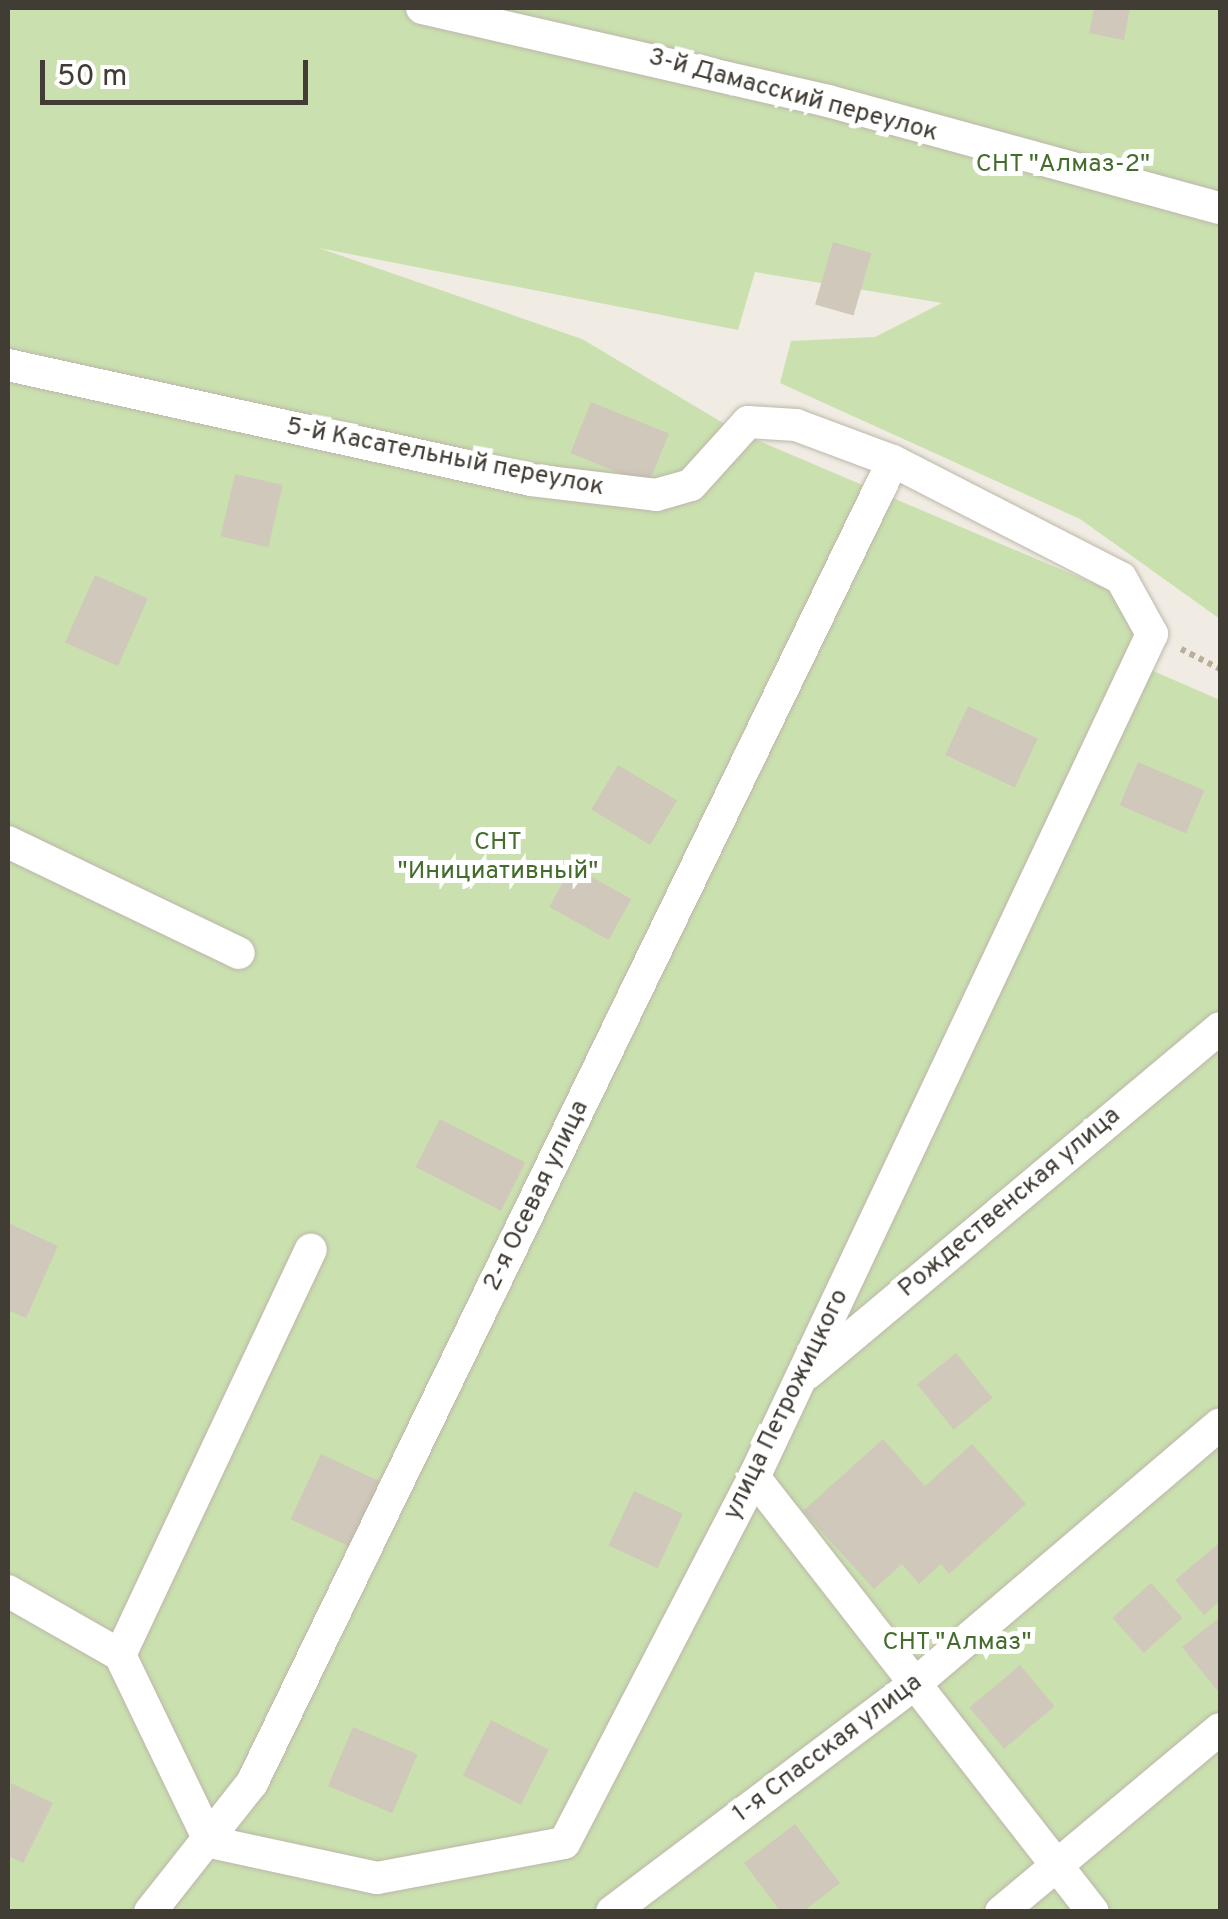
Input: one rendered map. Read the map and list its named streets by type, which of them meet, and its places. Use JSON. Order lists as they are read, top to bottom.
{
  "streets": {
    "street": [
      "3-й Дамасский переулок",
      "5-й Касательный переулок",
      "2-я Осевая улица",
      "Рождественская улица",
      "улица Петрожицкого",
      "1-я Спасская улица"
    ]
  },
  "crossings": [
    ["5-й Касательный переулок", "2-я Осевая улица"],
    ["5-й Касательный переулок", "улица Петрожицкого"],
    ["2-я Осевая улица", "улица Петрожицкого"],
    ["Рождественская улица", "улица Петрожицкого"]
  ],
  "parks": ["СНТ \"Алмаз-2\"", "СНТ \"Инициативный\"", "СНТ \"Алмаз\""],
  "scale_bar": "50 m"
}
